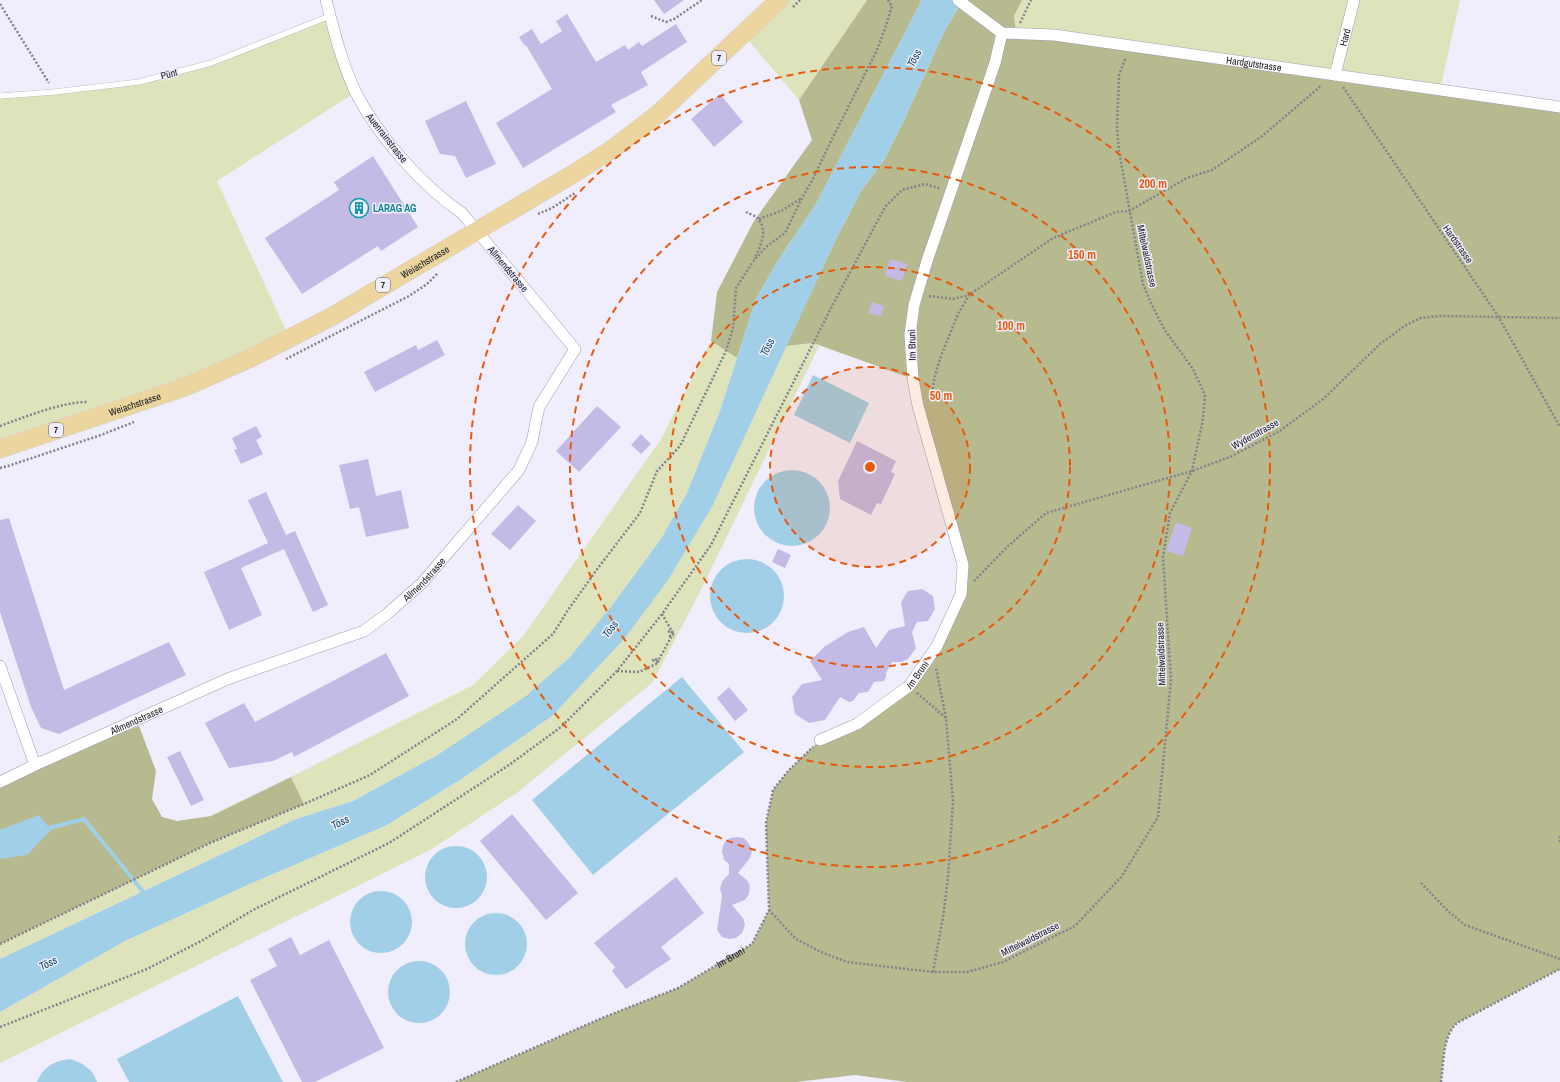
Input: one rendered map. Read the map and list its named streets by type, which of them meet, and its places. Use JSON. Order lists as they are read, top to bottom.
{
  "streets": {
    "main road": ["7", "Weiachstrasse"],
    "street": [
      "Hard",
      "Hardgutstrasse",
      "Auenrainstrasse",
      "Allmendstrasse",
      "Im Bruni"
    ],
    "lane": ["Pünt"],
    "path": ["Hardstrasse", "Mittelwaldstrasse", "Wydenstrasse"]
  },
  "crossings": [
    ["Hard", "Hardgutstrasse"],
    ["Hard", "Hardstrasse"],
    ["Hardgutstrasse", "Hardstrasse"],
    ["Hardgutstrasse", "Mittelwaldstrasse"],
    ["Hardgutstrasse", "Im Bruni"],
    ["Pünt", "Auenrainstrasse"],
    ["Auenrainstrasse", "Weiachstrasse"],
    ["Auenrainstrasse", "Allmendstrasse"],
    ["Hardstrasse", "Wydenstrasse"],
    ["Mittelwaldstrasse", "Im Bruni"],
    ["Mittelwaldstrasse", "Wydenstrasse"],
    ["Weiachstrasse", "Allmendstrasse"],
    ["Im Bruni", "Wydenstrasse"]
  ],
  "water": ["Töss"],
  "places": {
    "building": ["LARAG AG"]
  },
  "rings": [
    "200 m",
    "150 m",
    "100 m",
    "50 m"
  ]
}
